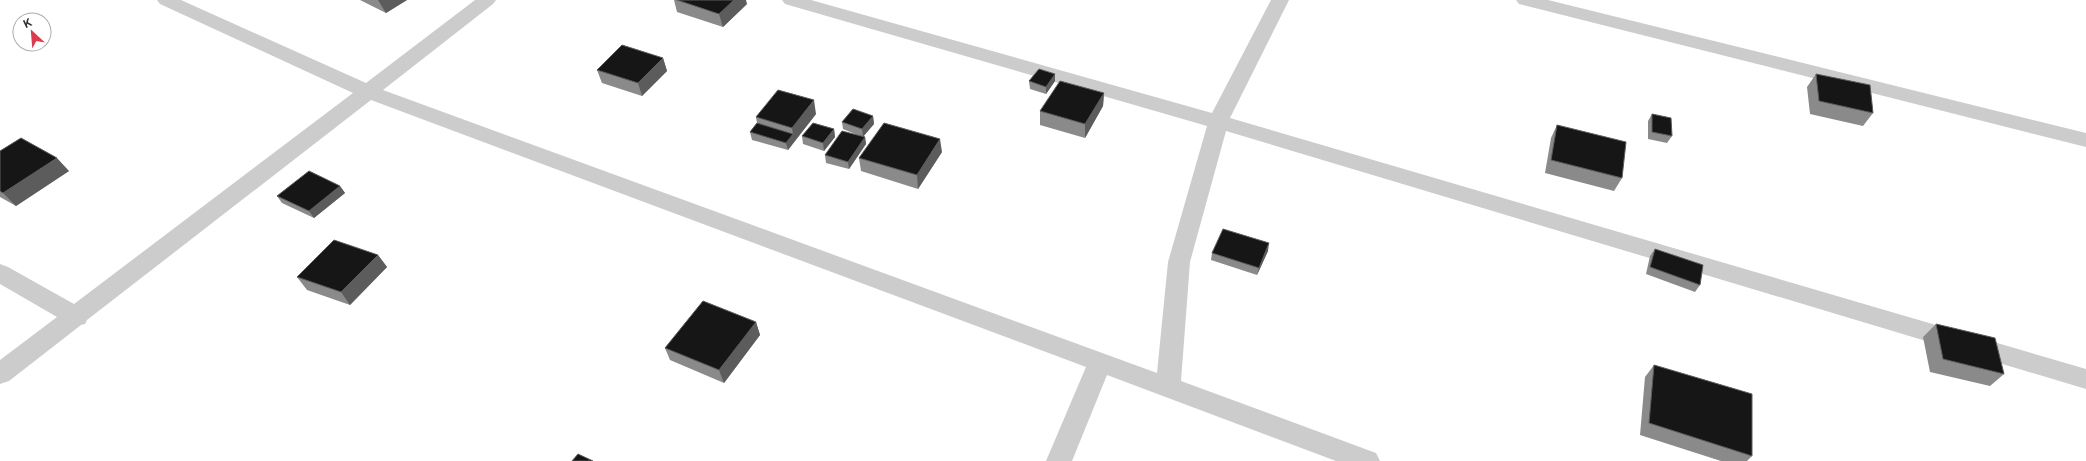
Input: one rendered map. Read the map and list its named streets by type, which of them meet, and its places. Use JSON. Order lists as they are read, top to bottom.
{
  "north": "top left"
}
